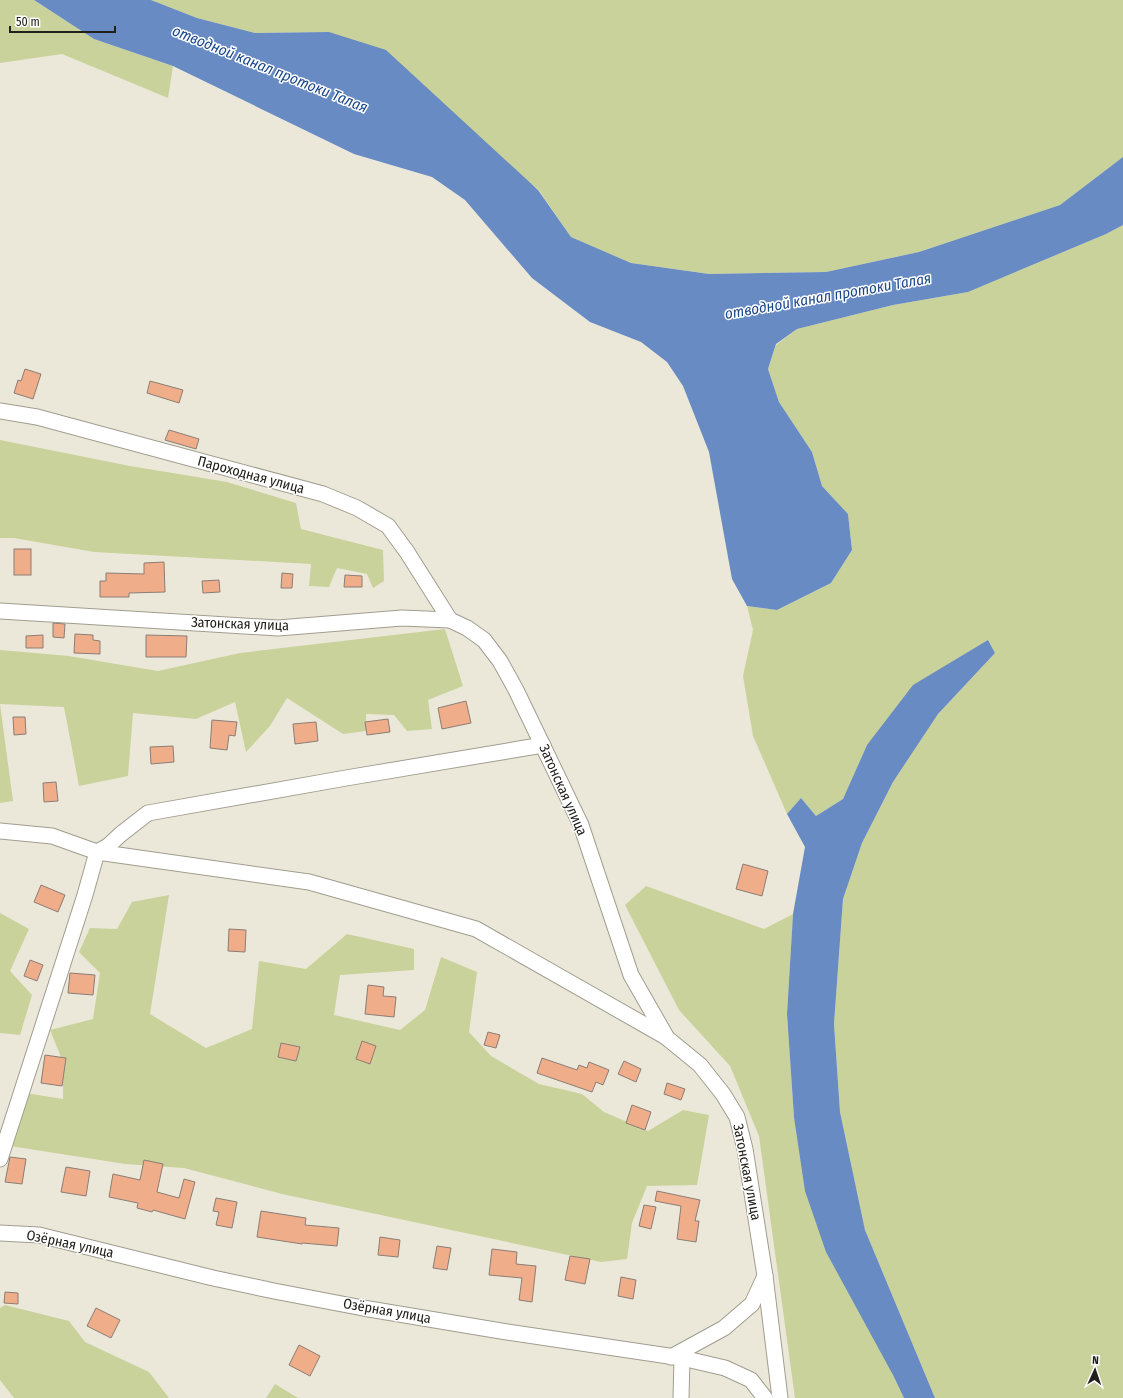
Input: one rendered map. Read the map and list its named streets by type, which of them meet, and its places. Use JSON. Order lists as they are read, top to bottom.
{
  "streets": {
    "street": ["Пароходная улица", "Затонская улица", "Озёрная улица"]
  },
  "crossings": [
    ["Пароходная улица", "Затонская улица"]
  ],
  "water": ["отводной канал протоки Талая"],
  "scale_bar": "50 m",
  "north": "top"
}
